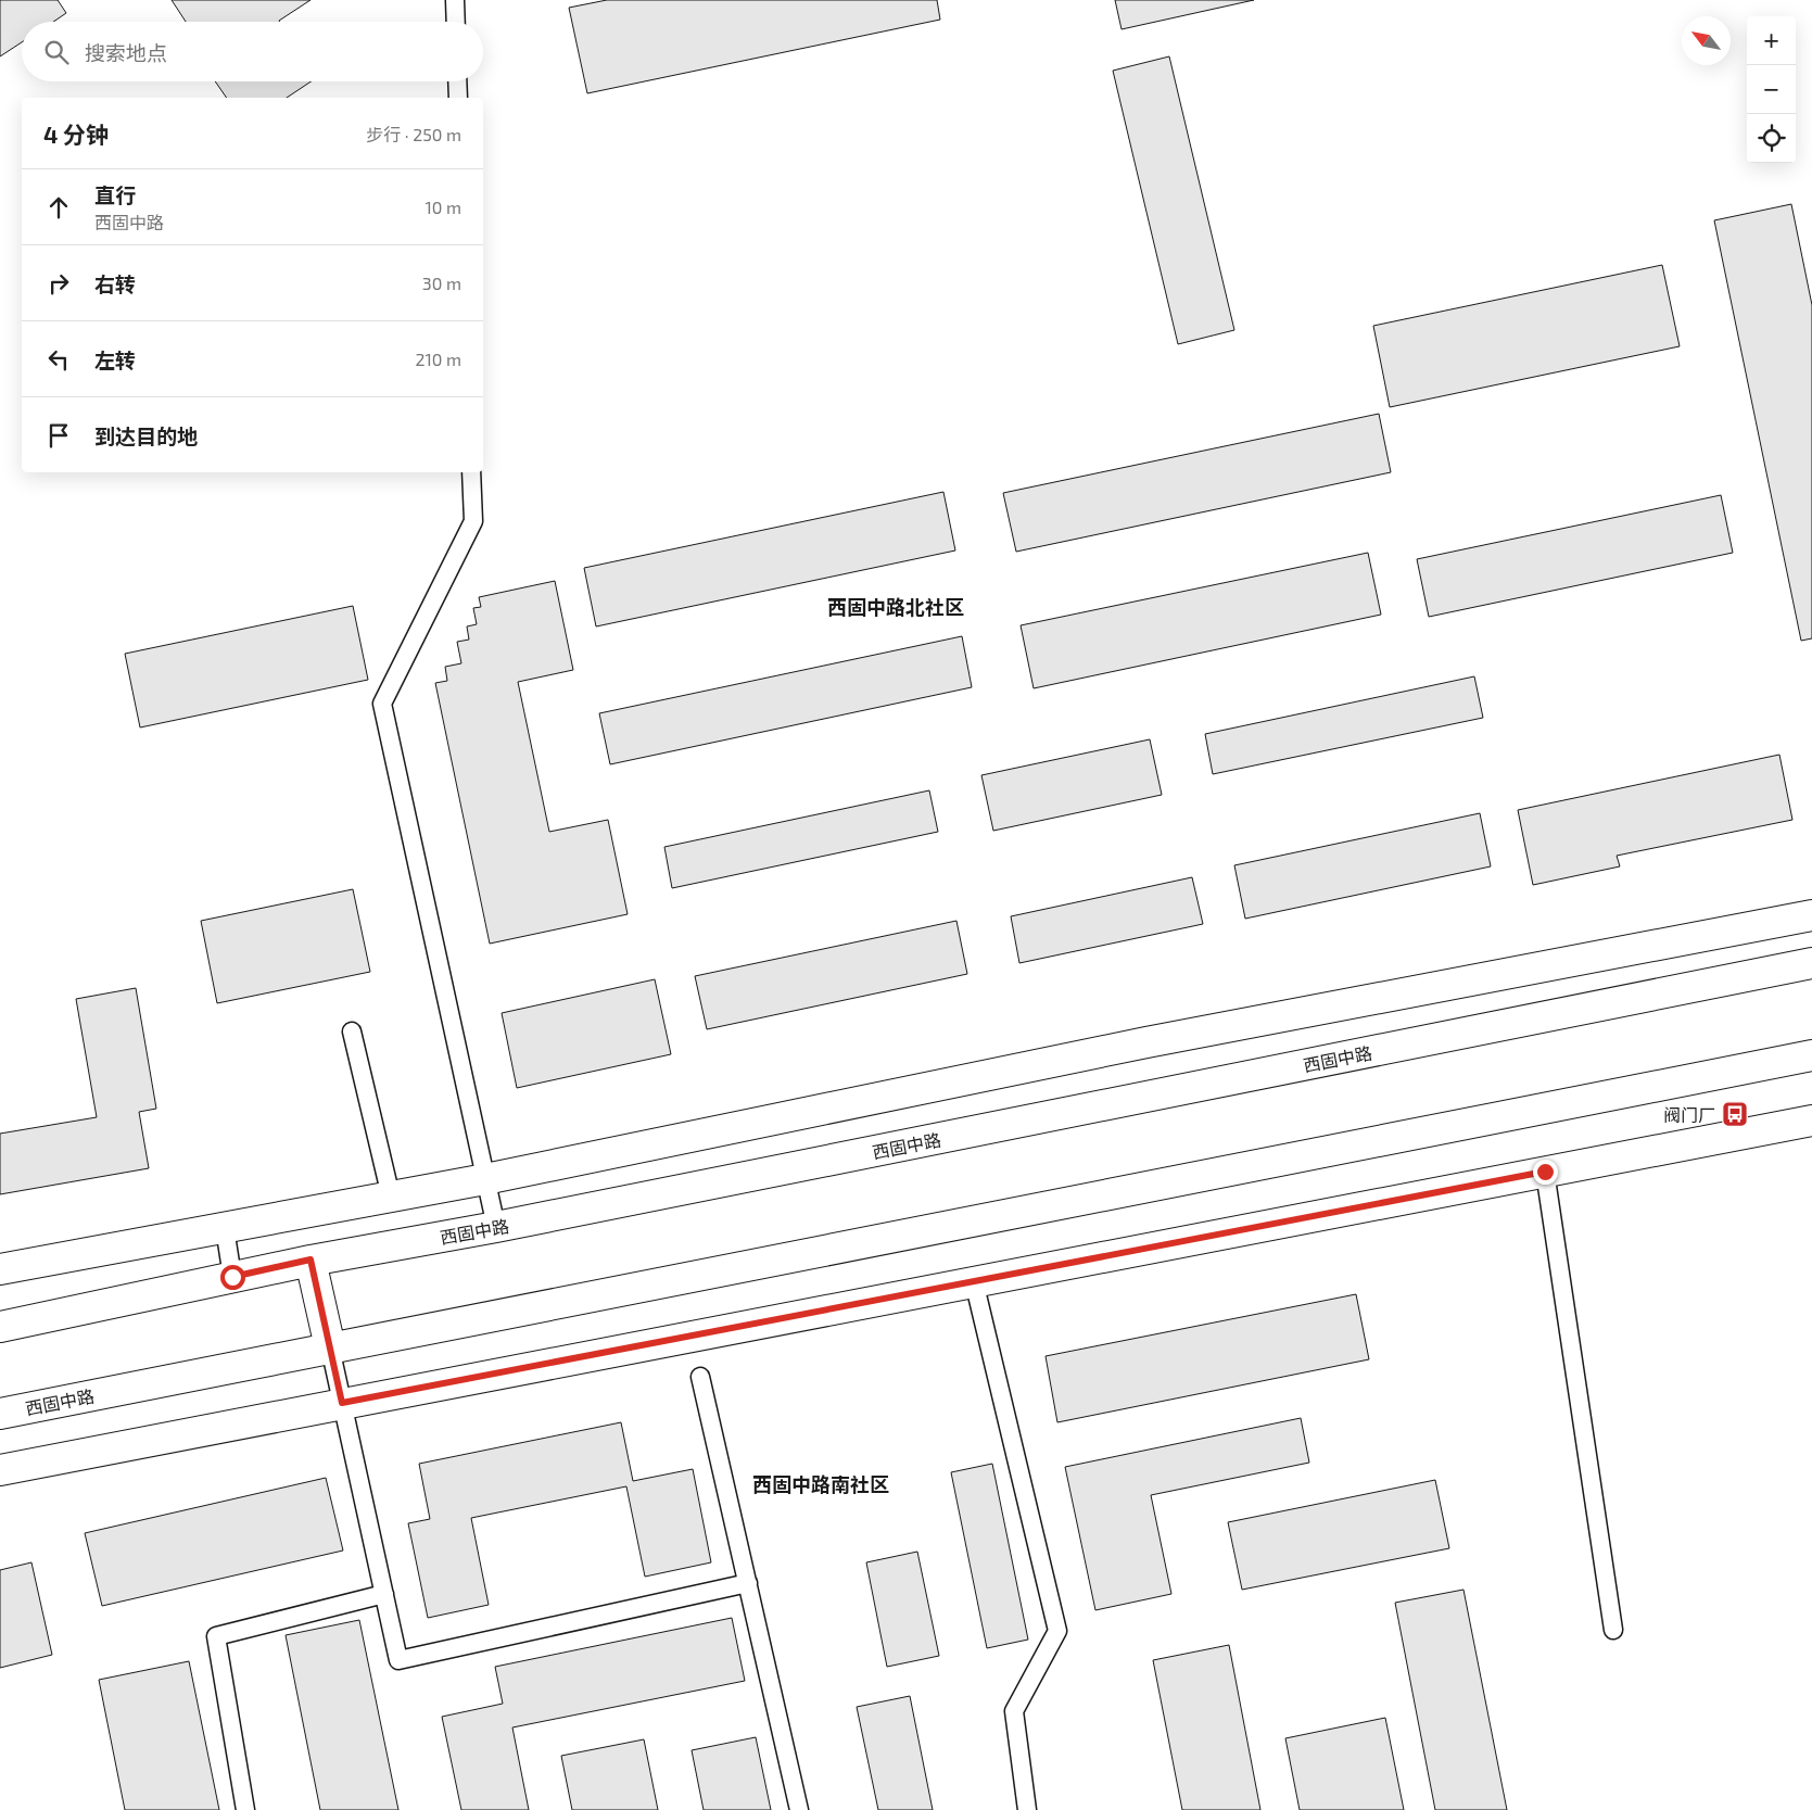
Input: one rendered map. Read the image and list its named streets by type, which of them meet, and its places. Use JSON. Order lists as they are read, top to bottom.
{
  "streets": {
    "main road": ["西固中路"]
  },
  "districts": ["西固中路北社区", "西固中路南社区"],
  "places": {
    "bus stop": ["阀门厂"]
  },
  "north": "top left",
  "page": {
    "map_buttons": ["+", "−"],
    "search": "搜索地点",
    "heading": ["4 分钟", "步行 · 250 m"],
    "list": [
      ["直行", "西固中路", "10 m"],
      ["右转", "30 m"],
      ["左转", "210 m"],
      "到达目的地"
    ]
  }
}
